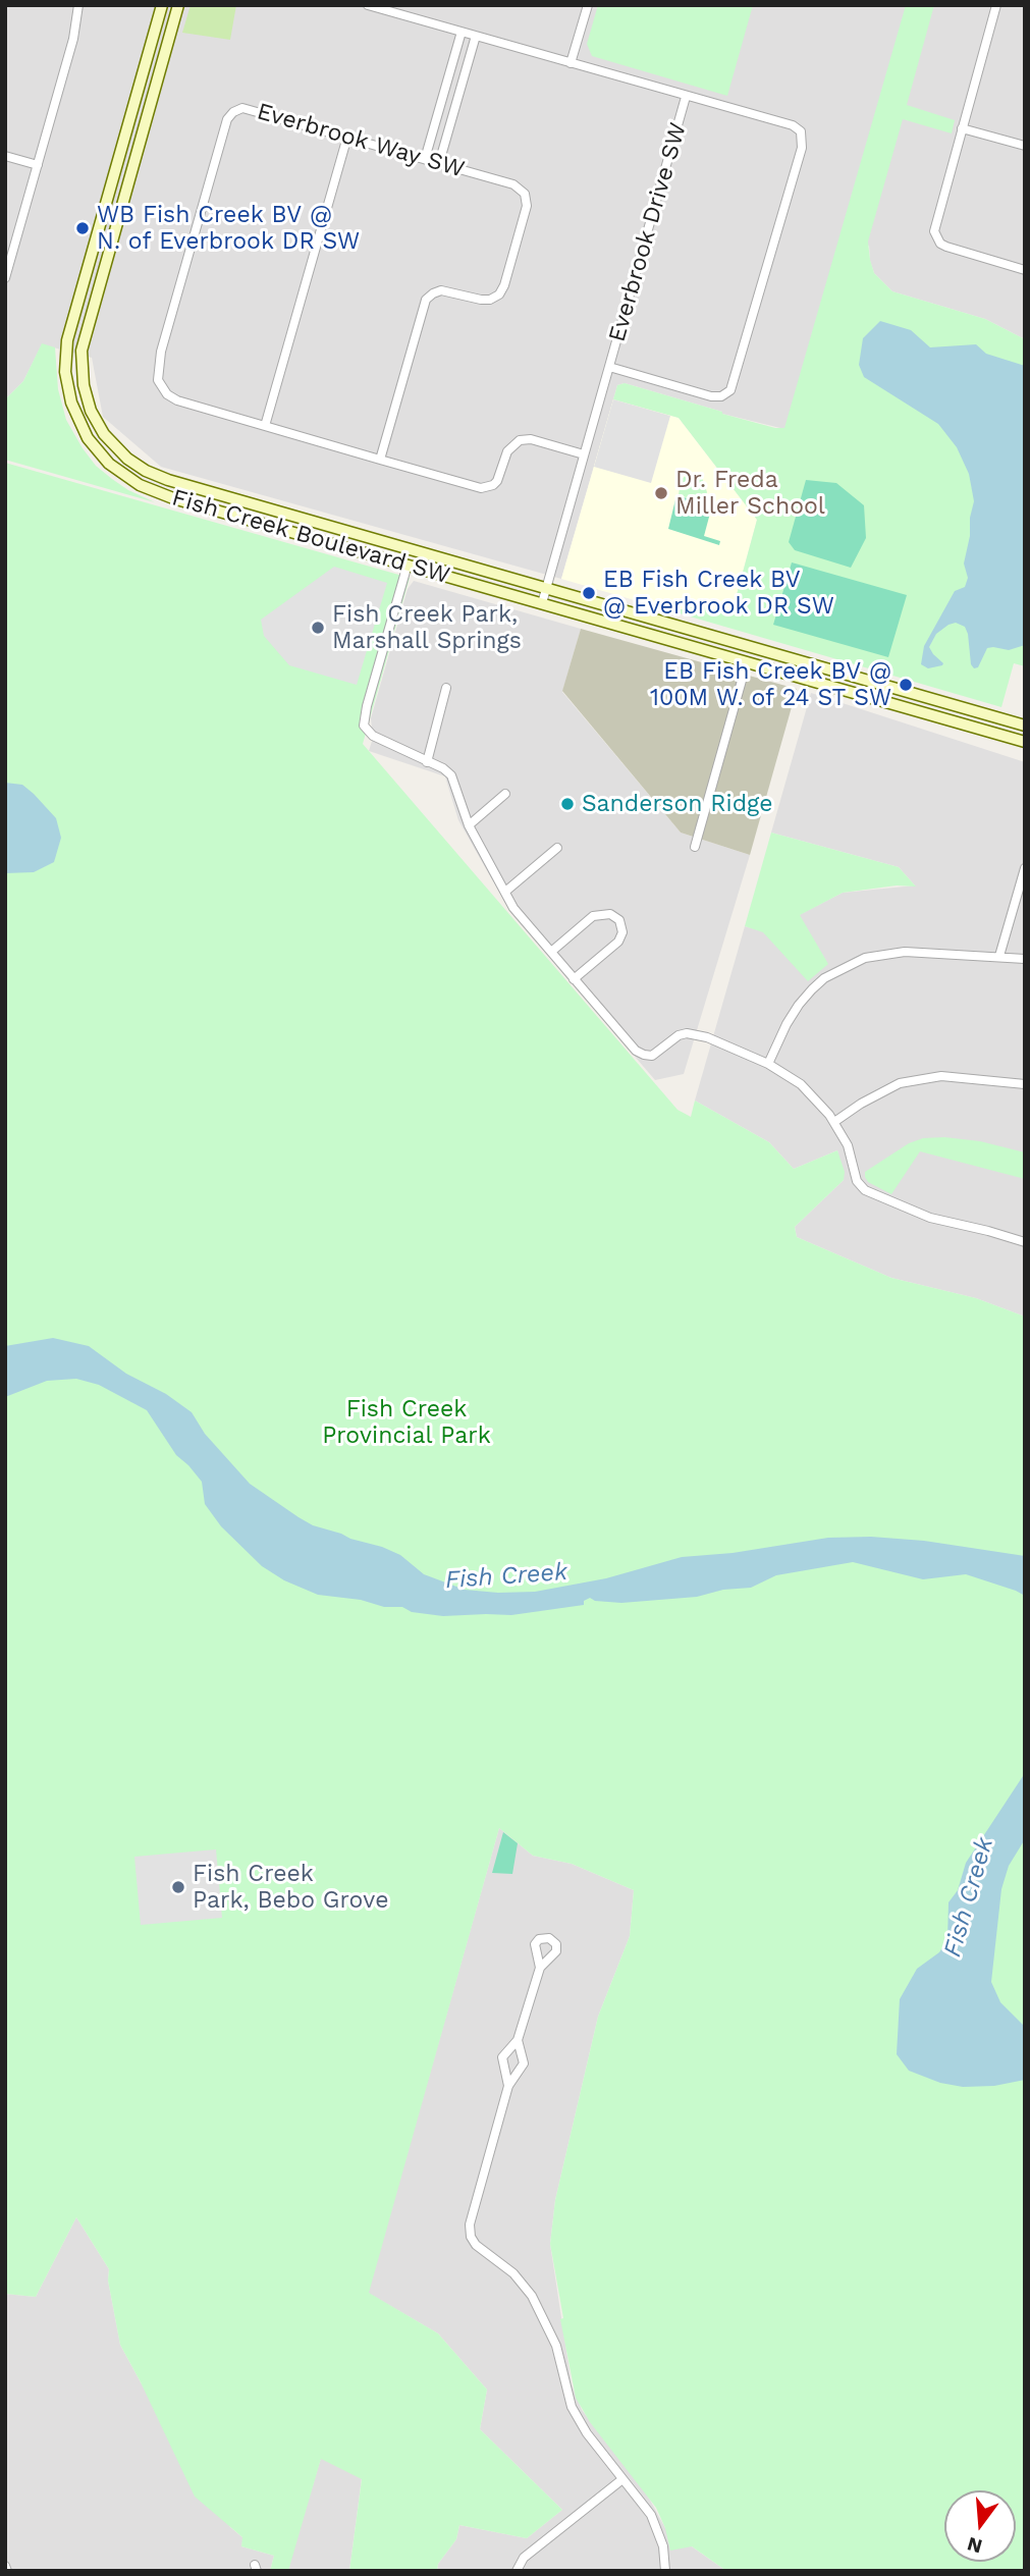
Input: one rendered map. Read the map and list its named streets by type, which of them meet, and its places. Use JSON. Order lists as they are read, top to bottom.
{
  "streets": {
    "main road": ["Fish Creek Boulevard SW"],
    "street": ["Everbrook Way SW", "Everbrook Drive SW"]
  },
  "crossings": [
    ["Everbrook Way SW", "Everbrook Drive SW"],
    ["Everbrook Drive SW", "Fish Creek Boulevard SW"]
  ],
  "water": ["Fish Creek"],
  "parks": ["Fish Creek Provincial Park"],
  "places": [
    "WB Fish Creek BV @ N. of Everbrook DR SW",
    "Dr. Freda Miller School",
    "EB Fish Creek BV @ Everbrook DR SW",
    "Fish Creek Park, Marshall Springs",
    "EB Fish Creek BV @ 100M W. of 24 ST SW",
    "Sanderson Ridge",
    "Fish Creek Park, Bebo Grove"
  ],
  "north": "bottom"
}
